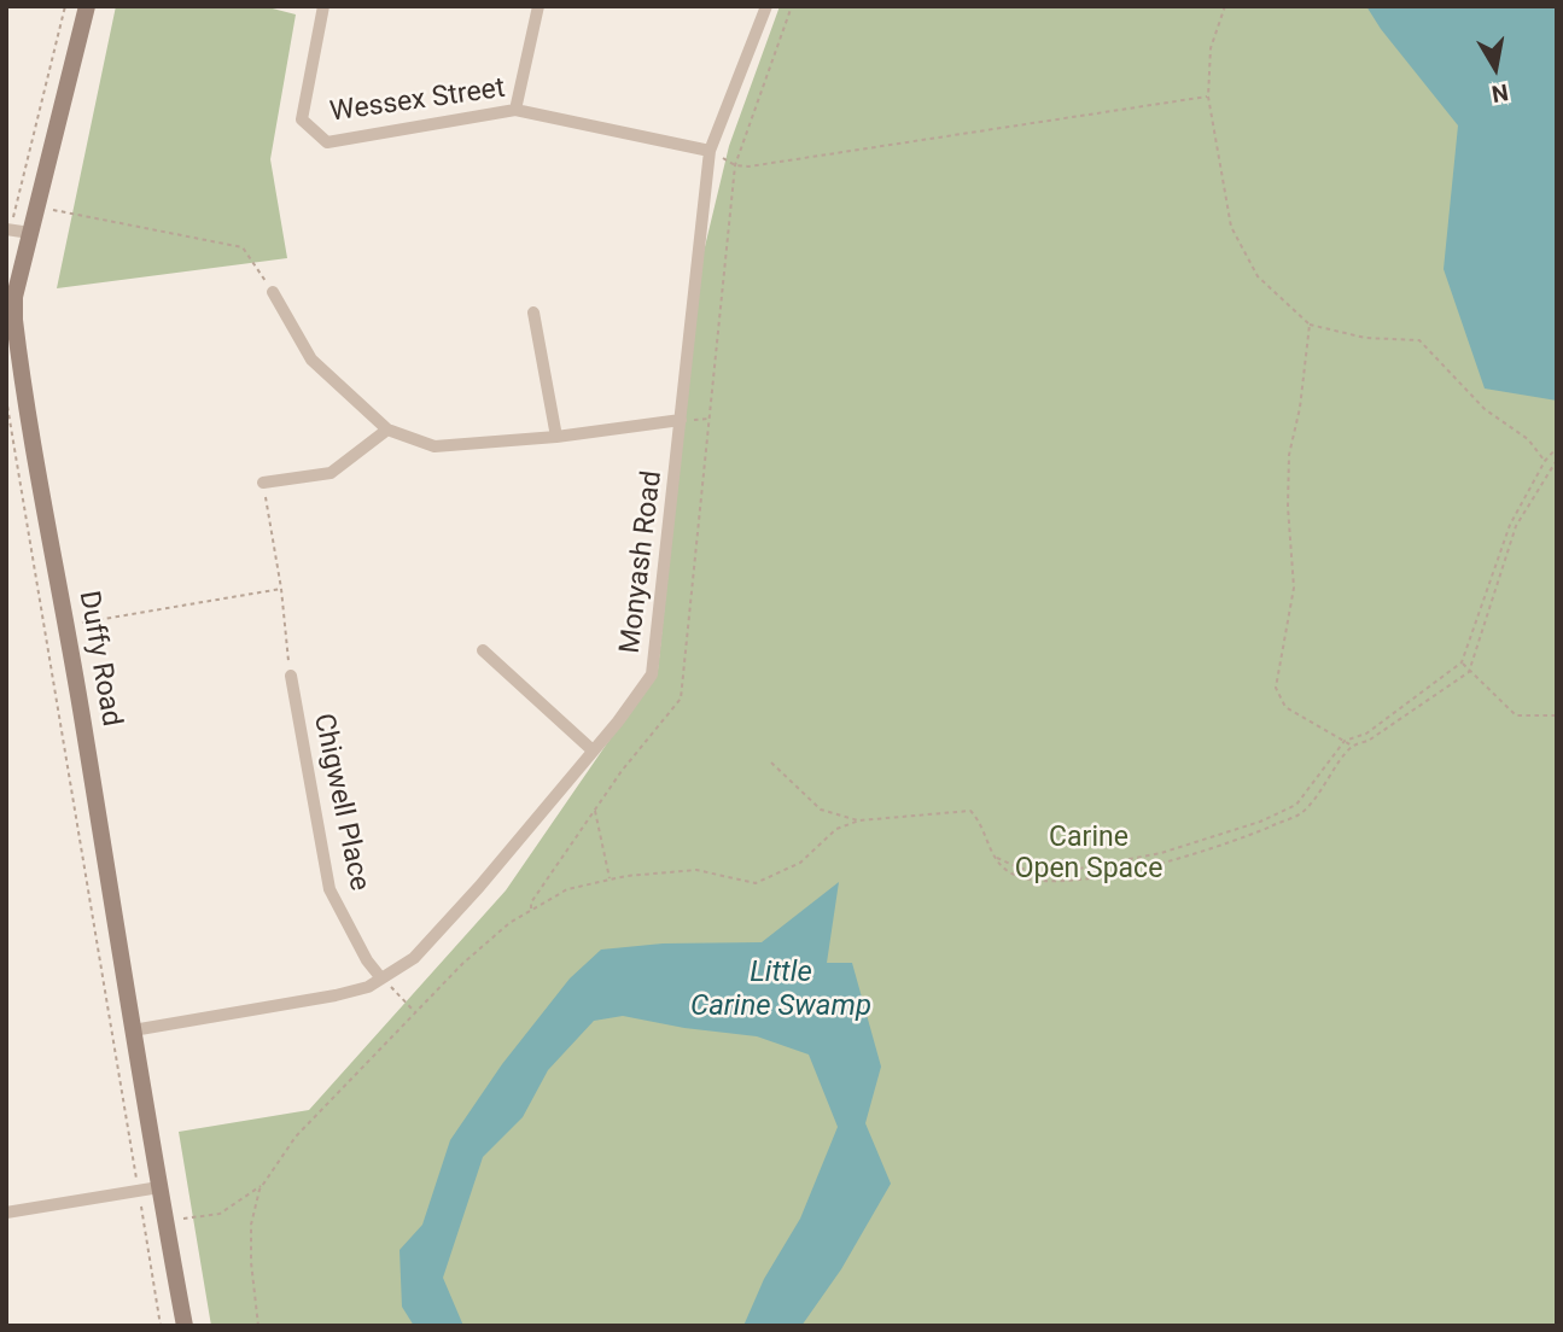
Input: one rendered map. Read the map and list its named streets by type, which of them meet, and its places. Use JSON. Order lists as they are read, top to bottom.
{
  "streets": {
    "main road": ["Duffy Road"],
    "street": ["Wessex Street", "Monyash Road", "Chigwell Place"]
  },
  "crossings": [
    ["Wessex Street", "Monyash Road"],
    ["Monyash Road", "Duffy Road"],
    ["Monyash Road", "Chigwell Place"]
  ],
  "water": ["Little Carine Swamp"],
  "parks": ["Carine Open Space"],
  "north": "bottom"
}
